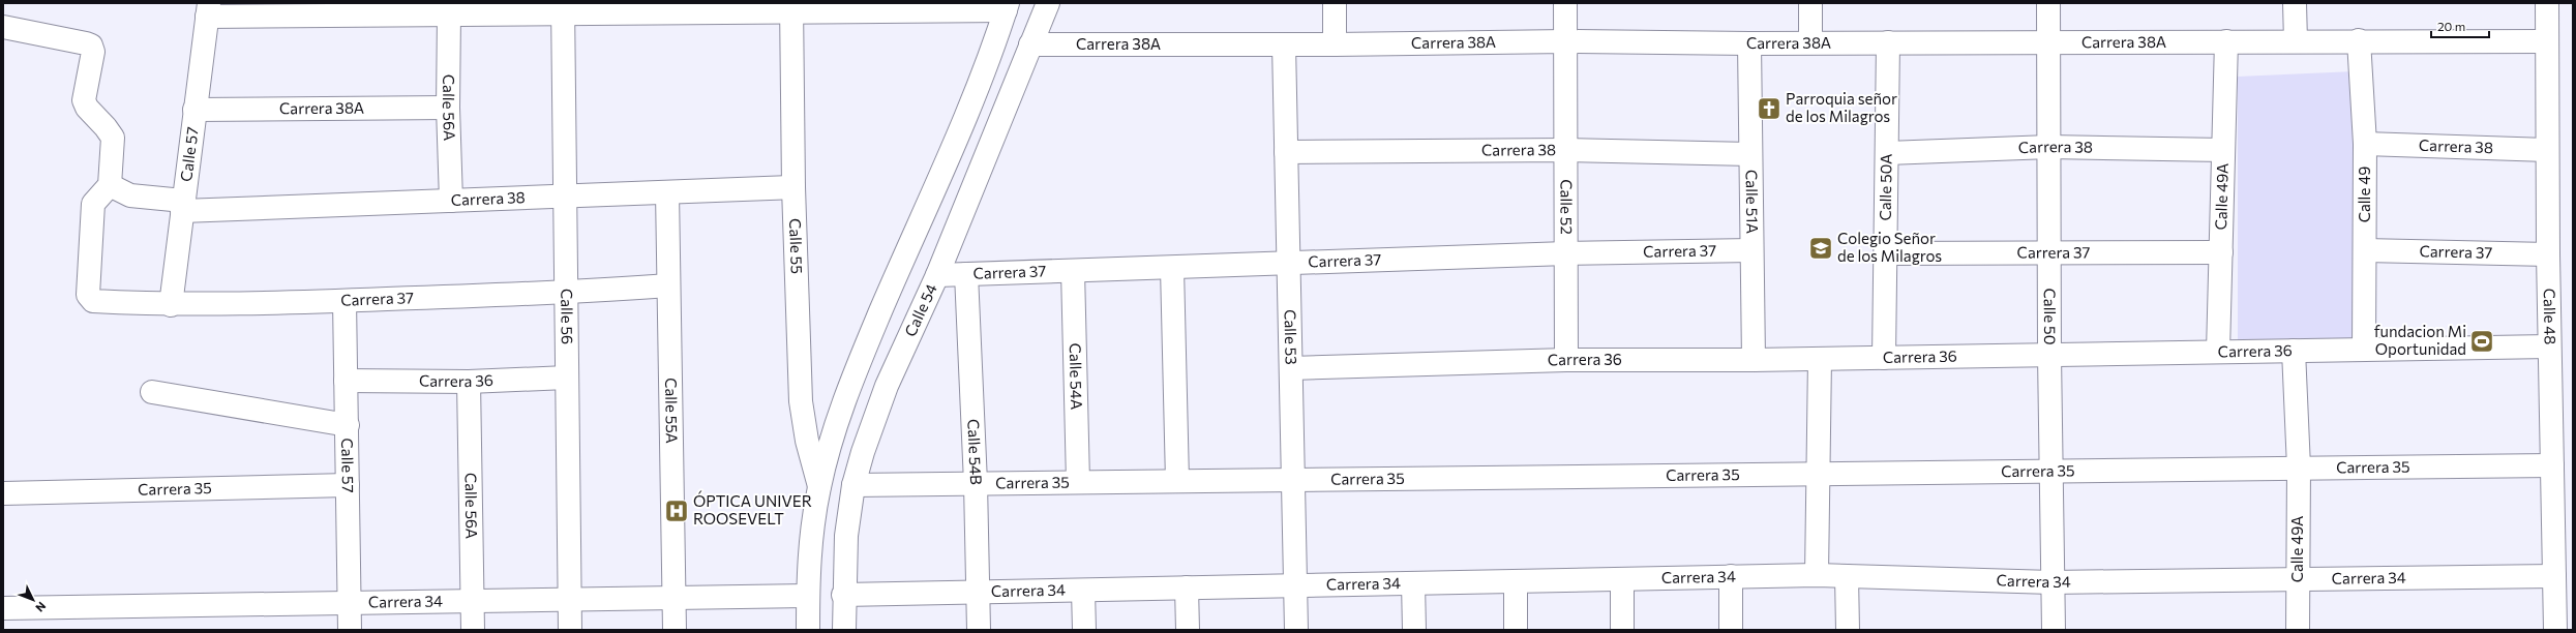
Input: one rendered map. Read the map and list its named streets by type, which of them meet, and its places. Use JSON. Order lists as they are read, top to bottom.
{
  "streets": {
    "street": [
      "Carrera 38A",
      "Calle 56A",
      "Carrera 38",
      "Calle 57",
      "Calle 50A",
      "Calle 49",
      "Calle 49A",
      "Calle 51A",
      "Calle 52",
      "Calle 55",
      "Carrera 37",
      "Calle 54",
      "Calle 56",
      "Calle 50",
      "Calle 48",
      "Calle 53",
      "Carrera 36",
      "Calle 54A",
      "Calle 55A",
      "Calle 54B",
      "Carrera 35",
      "Carrera 34"
    ]
  },
  "crossings": [
    ["Carrera 38A", "Calle 56A"],
    ["Carrera 38A", "Calle 57"],
    ["Carrera 38A", "Calle 50A"],
    ["Carrera 38A", "Calle 49"],
    ["Carrera 38A", "Calle 49A"],
    ["Carrera 38A", "Calle 51A"],
    ["Carrera 38A", "Calle 52"],
    ["Carrera 38A", "Calle 54"],
    ["Carrera 38A", "Calle 50"],
    ["Carrera 38A", "Calle 48"],
    ["Carrera 38A", "Calle 53"],
    ["Calle 56A", "Carrera 38"],
    ["Calle 56A", "Carrera 36"],
    ["Calle 56A", "Carrera 34"],
    ["Carrera 38", "Calle 57"],
    ["Carrera 38", "Calle 50A"],
    ["Carrera 38", "Calle 49"],
    ["Carrera 38", "Calle 49A"],
    ["Carrera 38", "Calle 51A"],
    ["Carrera 38", "Calle 52"],
    ["Carrera 38", "Calle 55"],
    ["Carrera 38", "Carrera 37"],
    ["Carrera 38", "Calle 56"],
    ["Carrera 38", "Calle 50"],
    ["Carrera 38", "Calle 48"],
    ["Carrera 38", "Calle 53"],
    ["Carrera 38", "Calle 55A"],
    ["Calle 57", "Carrera 37"],
    ["Calle 57", "Carrera 36"],
    ["Calle 57", "Carrera 35"],
    ["Calle 57", "Carrera 34"],
    ["Calle 50A", "Carrera 37"],
    ["Calle 50A", "Carrera 36"],
    ["Calle 49", "Carrera 37"],
    ["Calle 49", "Carrera 36"],
    ["Calle 49A", "Carrera 37"],
    ["Calle 49A", "Carrera 36"],
    ["Calle 49A", "Carrera 35"],
    ["Calle 49A", "Carrera 34"],
    ["Calle 51A", "Carrera 37"],
    ["Calle 51A", "Carrera 36"],
    ["Calle 52", "Carrera 37"],
    ["Calle 52", "Carrera 36"],
    ["Carrera 37", "Calle 54"],
    ["Carrera 37", "Calle 56"],
    ["Carrera 37", "Calle 50"],
    ["Carrera 37", "Calle 48"],
    ["Carrera 37", "Calle 53"],
    ["Carrera 37", "Calle 54A"],
    ["Carrera 37", "Calle 55A"],
    ["Carrera 37", "Calle 54B"],
    ["Calle 54", "Carrera 35"],
    ["Calle 54", "Carrera 34"],
    ["Calle 56", "Carrera 36"],
    ["Calle 56", "Carrera 34"],
    ["Calle 50", "Carrera 36"],
    ["Calle 50", "Carrera 35"],
    ["Calle 50", "Carrera 34"],
    ["Calle 48", "Carrera 36"],
    ["Calle 48", "Carrera 35"],
    ["Calle 48", "Carrera 34"],
    ["Calle 53", "Carrera 36"],
    ["Calle 53", "Carrera 35"],
    ["Calle 53", "Carrera 34"],
    ["Calle 54A", "Carrera 35"],
    ["Calle 55A", "Carrera 34"],
    ["Calle 54B", "Carrera 35"],
    ["Calle 54B", "Carrera 34"]
  ],
  "places": {
    "church": ["Parroquia señor de los Milagros"],
    "school or university": ["Colegio Señor de los Milagros"],
    "sports": ["fundacion Mi Oportunidad"],
    "hospital": ["ÓPTICA UNIVER ROOSEVELT"]
  },
  "scale_bar": "20 m",
  "north": "bottom right"
}
